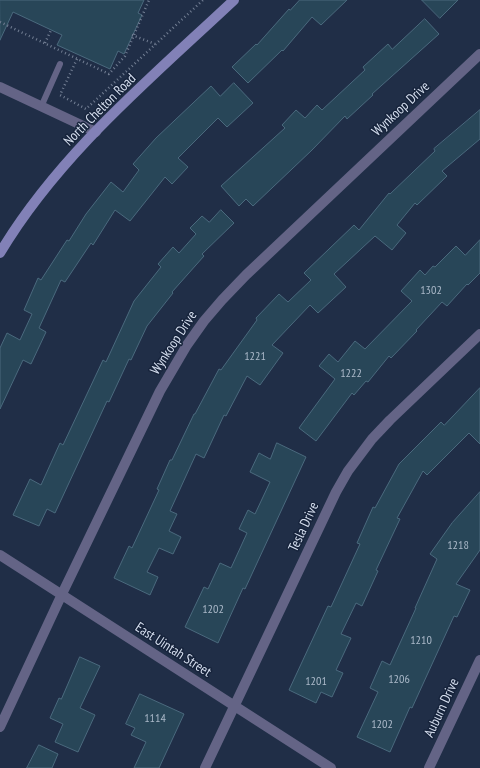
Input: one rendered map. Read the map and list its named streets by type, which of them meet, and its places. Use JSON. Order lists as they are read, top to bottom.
{
  "streets": {
    "main road": ["North Chelton Road"],
    "street": [
      "Wynkoop Drive",
      "Tesla Drive",
      "East Uintah Street",
      "Auburn Drive"
    ]
  },
  "crossings": [
    ["Wynkoop Drive", "East Uintah Street"],
    ["Tesla Drive", "East Uintah Street"]
  ],
  "house_numbers": [
    "1302",
    "1221",
    "1222",
    "1218",
    "1202",
    "1210",
    "1206",
    "1201",
    "1114",
    "1202"
  ]
}
